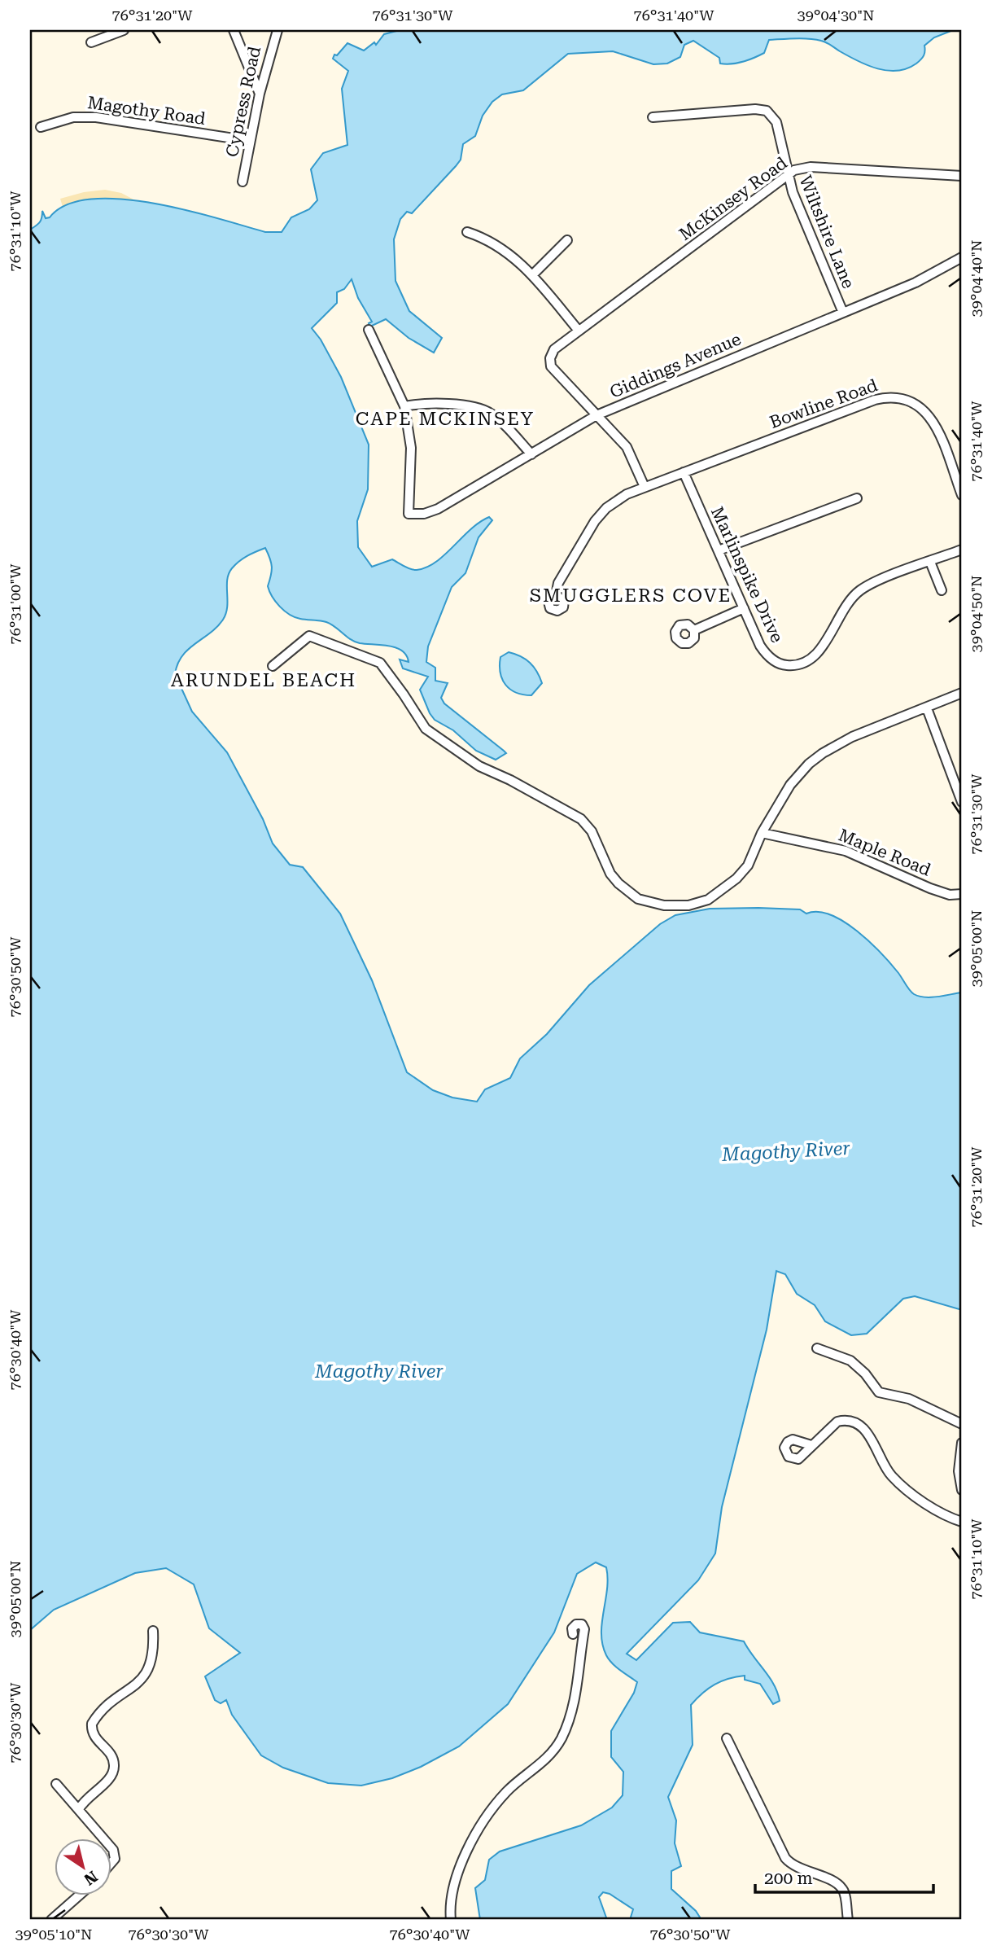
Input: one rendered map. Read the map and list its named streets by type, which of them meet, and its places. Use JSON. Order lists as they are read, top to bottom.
{
  "streets": {
    "street": [
      "Cypress Road",
      "Magothy Road",
      "McKinsey Road",
      "Wiltshire Lane",
      "Giddings Avenue",
      "Bowline Road",
      "Marlinspike Drive",
      "Maple Road"
    ]
  },
  "crossings": [
    ["Cypress Road", "Magothy Road"],
    ["McKinsey Road", "Wiltshire Lane"],
    ["McKinsey Road", "Giddings Avenue"],
    ["Wiltshire Lane", "Giddings Avenue"],
    ["Bowline Road", "Marlinspike Drive"]
  ],
  "districts": ["CAPE MCKINSEY", "SMUGGLERS COVE", "ARUNDEL BEACH"],
  "water": ["Magothy River"],
  "scale_bar": "200 m",
  "north": "bottom right",
  "coordinates": [
    "76°31'20\"W",
    "76°31'30\"W",
    "76°31'40\"W",
    "39°04'30\"N",
    "76°31'10\"W",
    "39°04'40\"N",
    "76°31'00\"W",
    "39°04'50\"N",
    "39°05'00\"N",
    "76°30'50\"W",
    "76°30'40\"W",
    "76°30'30\"W",
    "39°05'10\"N"
  ]
}
